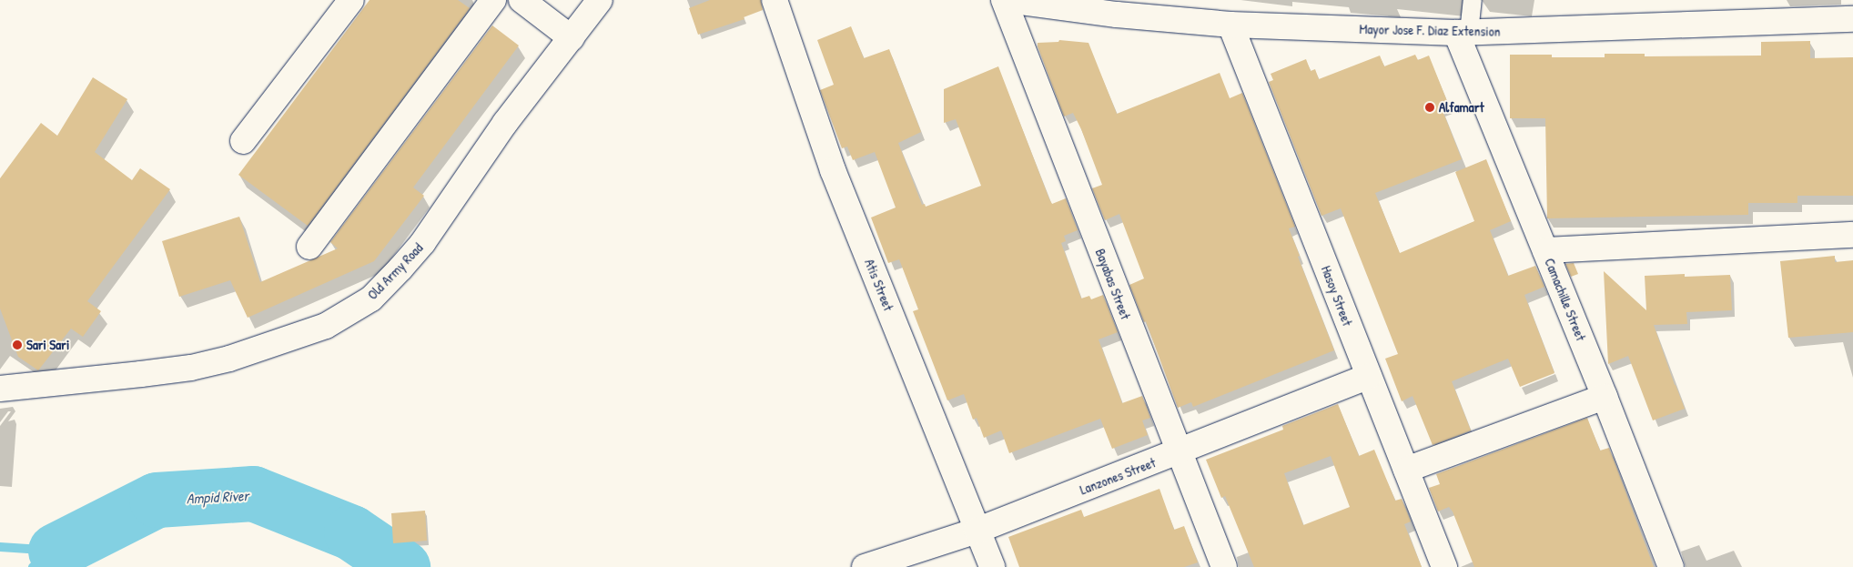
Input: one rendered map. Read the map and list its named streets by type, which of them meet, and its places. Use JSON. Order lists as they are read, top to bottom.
{
  "streets": {
    "street": [
      "Mayor Jose F. Diaz Extension",
      "Old Army Road",
      "Bayabas Street",
      "Atis Street",
      "Hasoy Street",
      "Camachille Street",
      "Lanzones Street"
    ]
  },
  "crossings": [
    ["Mayor Jose F. Diaz Extension", "Hasoy Street"],
    ["Mayor Jose F. Diaz Extension", "Camachille Street"],
    ["Bayabas Street", "Lanzones Street"],
    ["Atis Street", "Lanzones Street"],
    ["Hasoy Street", "Lanzones Street"]
  ],
  "water": ["Ampid River"],
  "places": ["Alfamart", "Sari Sari"]
}
